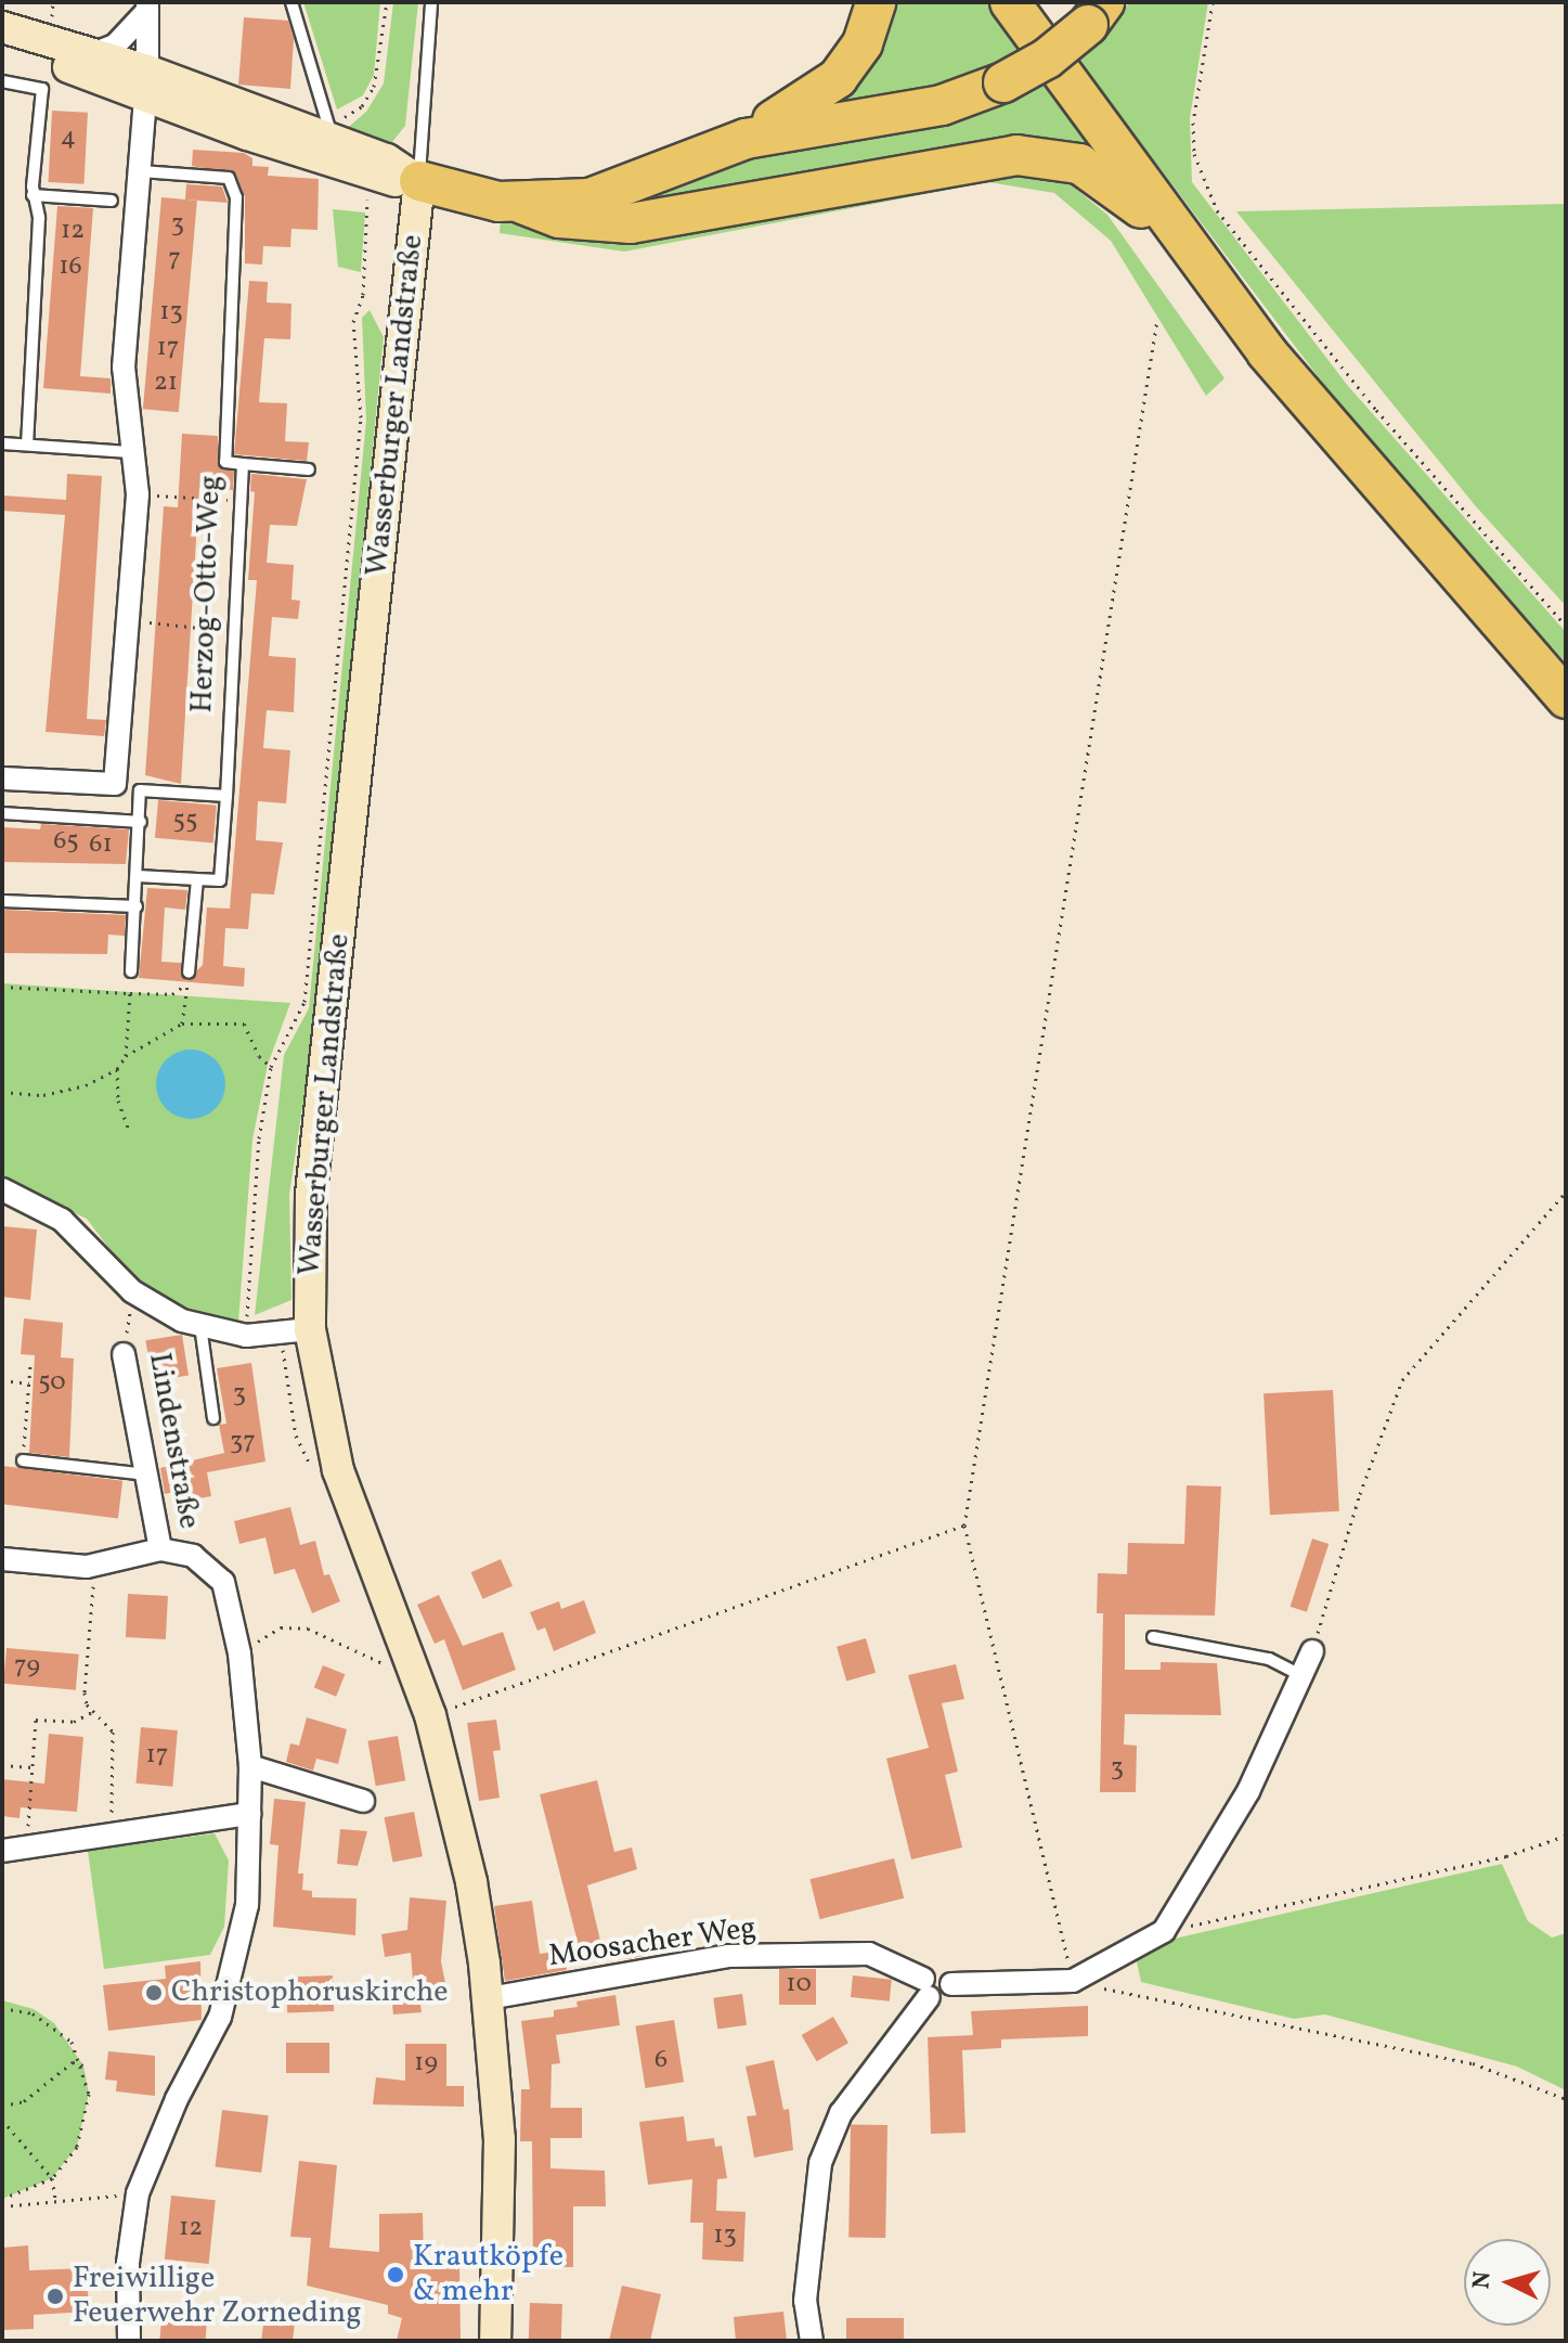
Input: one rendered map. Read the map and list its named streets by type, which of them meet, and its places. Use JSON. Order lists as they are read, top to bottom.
{
  "streets": {
    "street": ["Wasserburger Landstraße", "Lindenstraße", "Moosacher Weg"],
    "lane": ["Herzog-Otto-Weg"]
  },
  "crossings": [
    ["Wasserburger Landstraße", "Moosacher Weg"]
  ],
  "places": ["Christophoruskirche", "Krautköpfe & mehr", "Freiwillige Feuerwehr Zorneding"],
  "house_numbers": [
    "4",
    "3",
    "12",
    "7",
    "16",
    "13",
    "17",
    "21",
    "55",
    "65",
    "61",
    "50",
    "3",
    "37",
    "79",
    "17",
    "3",
    "10",
    "6",
    "19",
    "12",
    "13"
  ],
  "north": "left"
}
